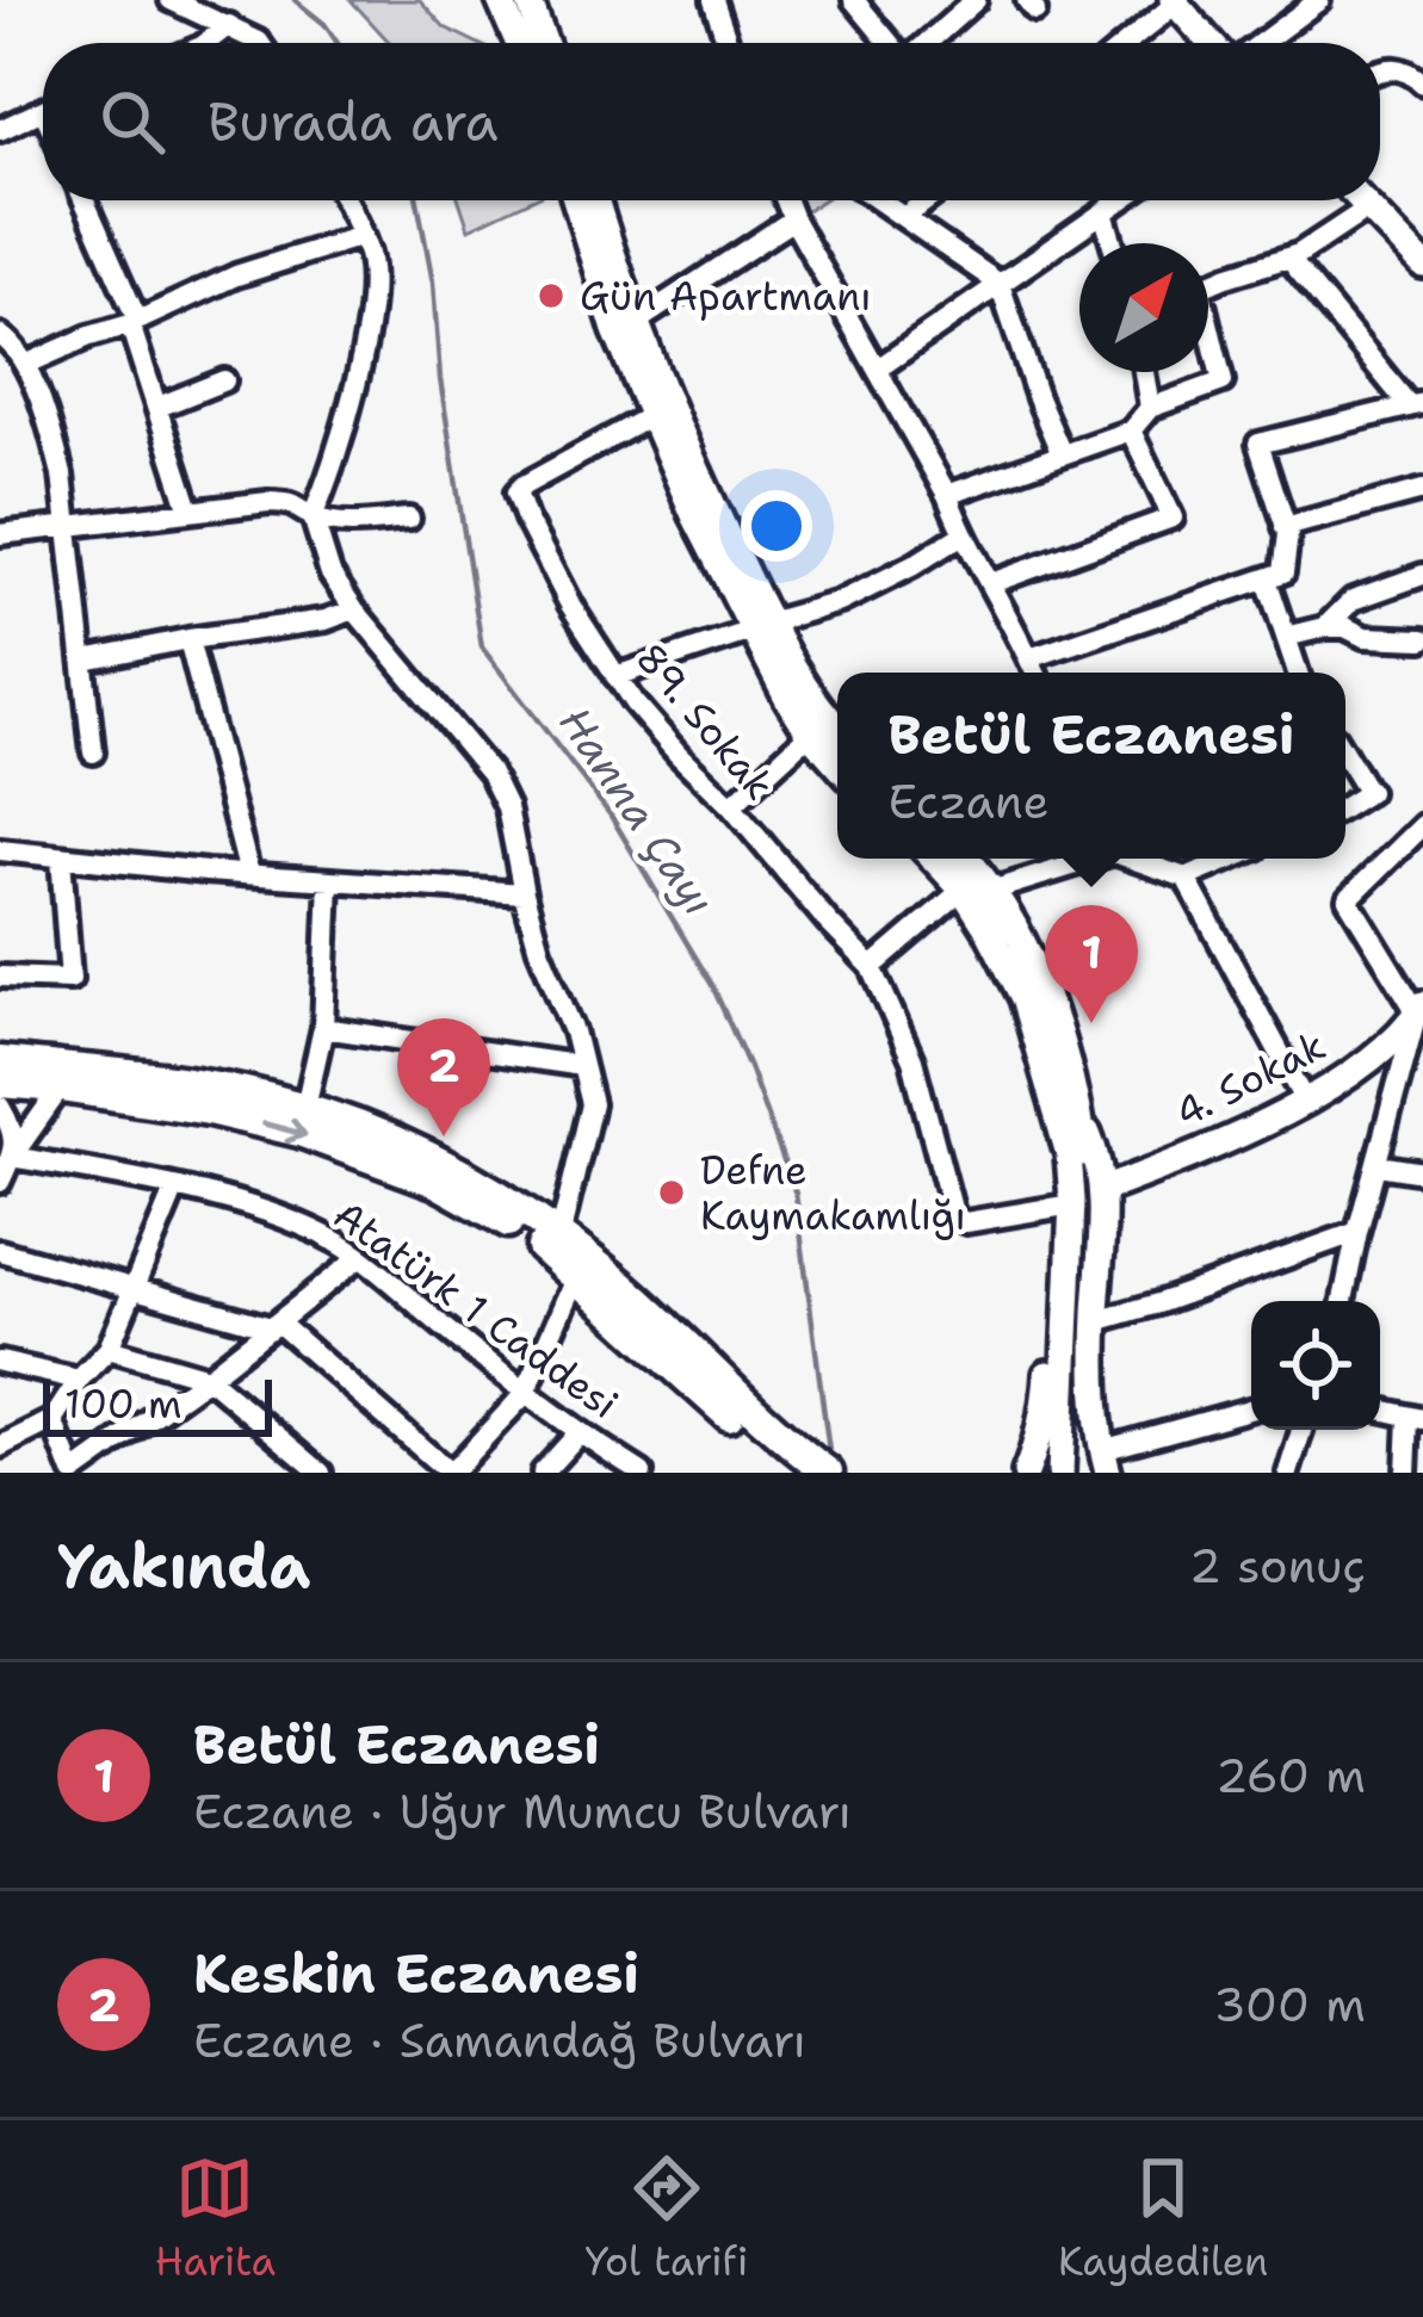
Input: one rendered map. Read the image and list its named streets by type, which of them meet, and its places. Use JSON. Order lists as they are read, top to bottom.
{
  "streets": {
    "main road": ["4. Sokak"],
    "street": ["89. Sokak", "Atatürk 1 Caddesi"]
  },
  "water": ["Hanna Çayı"],
  "places": ["Gün Apartmanı", "Defne Kaymakamlığı"],
  "scale_bar": "100 m",
  "north": "top right",
  "page": {
    "search": "Burada ara",
    "popup": ["Betül Eczanesi", "Eczane"],
    "pins": ["1", "2"],
    "scale": "100 m",
    "heading": ["Yakında", "2 sonuç"],
    "list": [
      {
        "mark": "1",
        "name": "Betül Eczanesi",
        "note": "Eczane · Uğur Mumcu Bulvarı",
        "value": "260 m"
      },
      {
        "mark": "2",
        "name": "Keskin Eczanesi",
        "note": "Eczane · Samandağ Bulvarı",
        "value": "300 m"
      }
    ],
    "nav": ["Harita", "Yol tarifi", "Kaydedilen"]
  }
}
